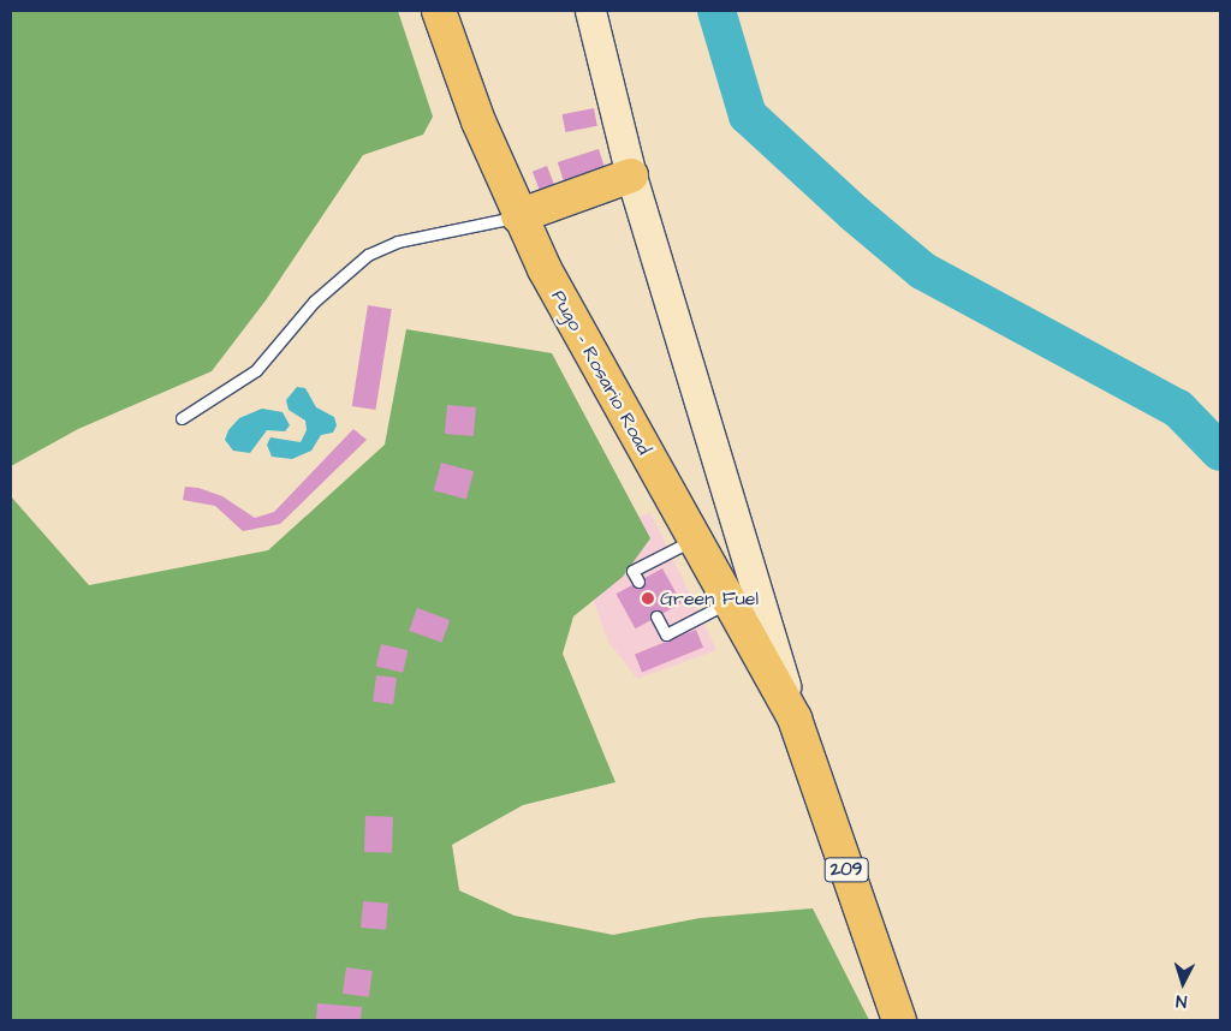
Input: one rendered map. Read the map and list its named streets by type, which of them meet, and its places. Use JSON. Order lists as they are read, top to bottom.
{
  "streets": {
    "main road": ["Pugo - Rosario Road", "209"]
  },
  "places": ["Green Fuel"],
  "north": "bottom"
}
